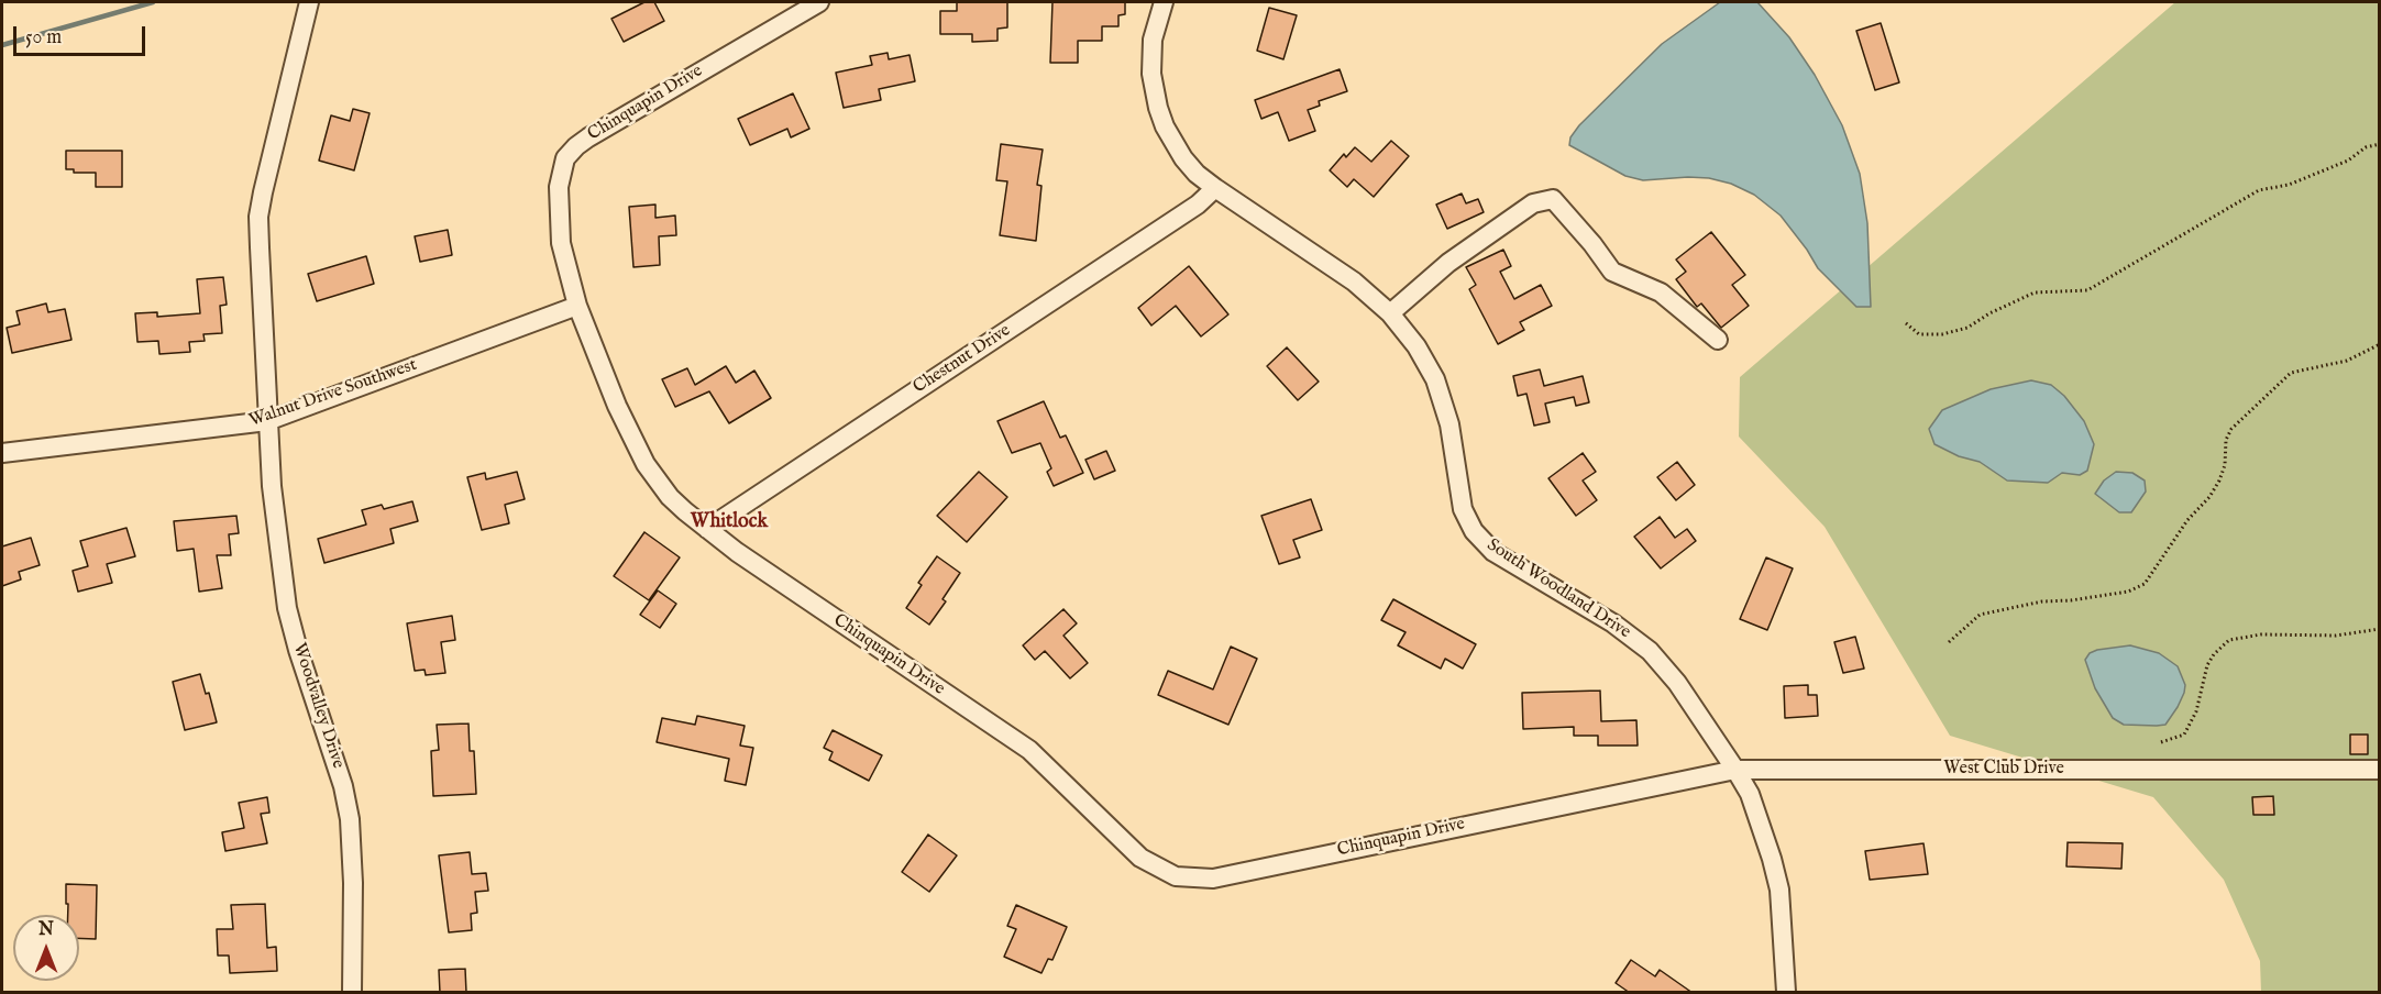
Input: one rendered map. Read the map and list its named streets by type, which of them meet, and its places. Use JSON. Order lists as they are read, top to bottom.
{
  "streets": {
    "street": [
      "Chinquapin Drive",
      "Chestnut Drive",
      "Walnut Drive Southwest",
      "South Woodland Drive",
      "Woodvalley Drive",
      "West Club Drive"
    ]
  },
  "crossings": [
    ["Chinquapin Drive", "Chestnut Drive"],
    ["Chinquapin Drive", "Walnut Drive Southwest"],
    ["Chinquapin Drive", "South Woodland Drive"],
    ["Chinquapin Drive", "West Club Drive"],
    ["Chestnut Drive", "South Woodland Drive"],
    ["Walnut Drive Southwest", "Woodvalley Drive"],
    ["South Woodland Drive", "West Club Drive"]
  ],
  "districts": ["Whitlock"],
  "scale_bar": "50 m",
  "north": "top"
}
